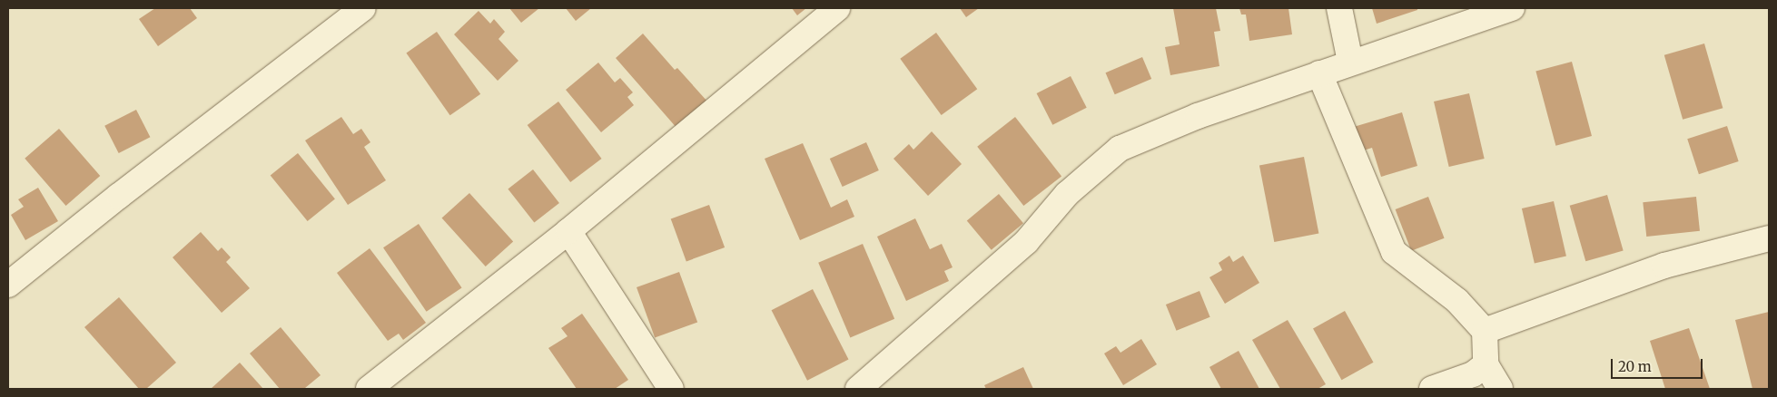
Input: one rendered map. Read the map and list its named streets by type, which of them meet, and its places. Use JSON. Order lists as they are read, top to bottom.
{
  "scale_bar": "20 m"
}
